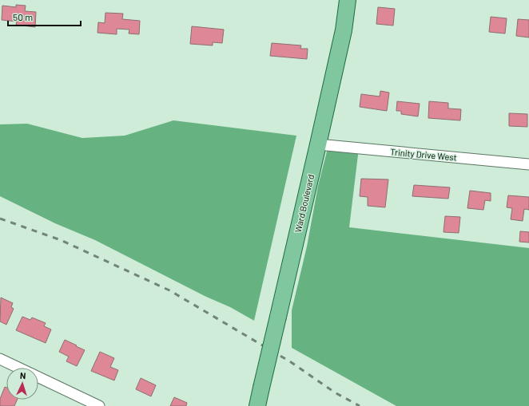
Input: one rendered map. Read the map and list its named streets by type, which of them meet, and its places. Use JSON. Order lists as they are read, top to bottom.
{
  "streets": {
    "main road": ["Ward Boulevard"],
    "street": ["Trinity Drive West"]
  },
  "crossings": [
    ["Trinity Drive West", "Ward Boulevard"]
  ],
  "scale_bar": "50 m",
  "north": "top"
}
